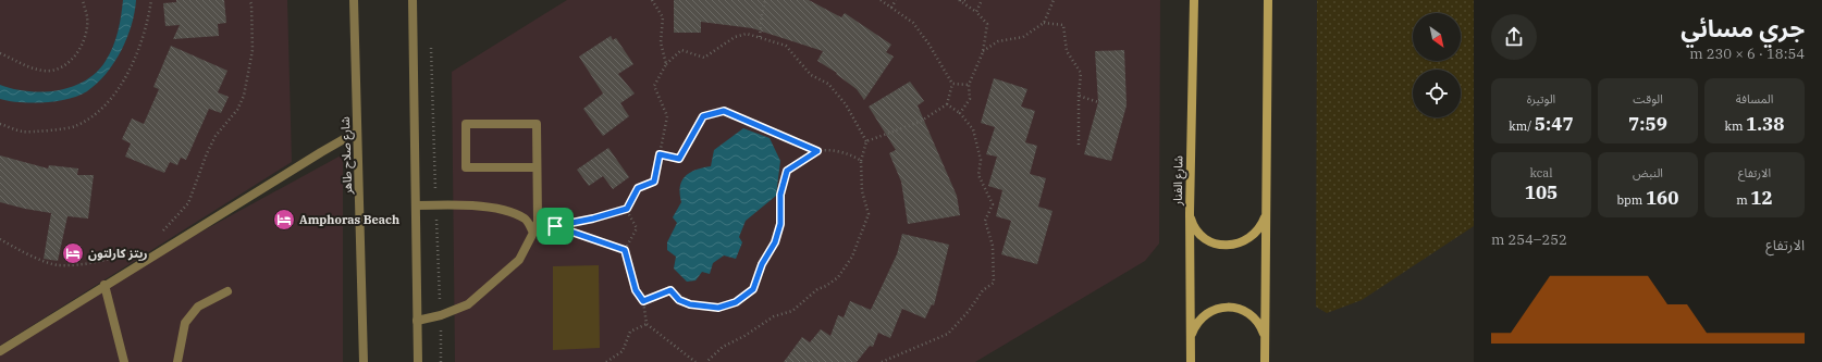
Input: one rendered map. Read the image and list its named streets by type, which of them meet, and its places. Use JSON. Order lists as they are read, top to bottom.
{
  "streets": {
    "main road": ["شارع الفنار"],
    "street": ["شارع صلاح طاهر"]
  },
  "places": {
    "hotel": ["Amphoras Beach", "ريتز كارلتون"]
  },
  "north": "bottom right",
  "page": {
    "heading": ["جري مسائي", "18:54 · 6 × 230 m"],
    "stats": [
      ["المسافة", "1.38 km"],
      ["الوقت", "7:59"],
      ["الوتيرة", "5:47 /km"],
      ["الارتفاع", "12 m"],
      ["النبض", "160 bpm"],
      ["kcal", "105"]
    ],
    "chart": ["الارتفاع", "252–254 m"]
  }
}
